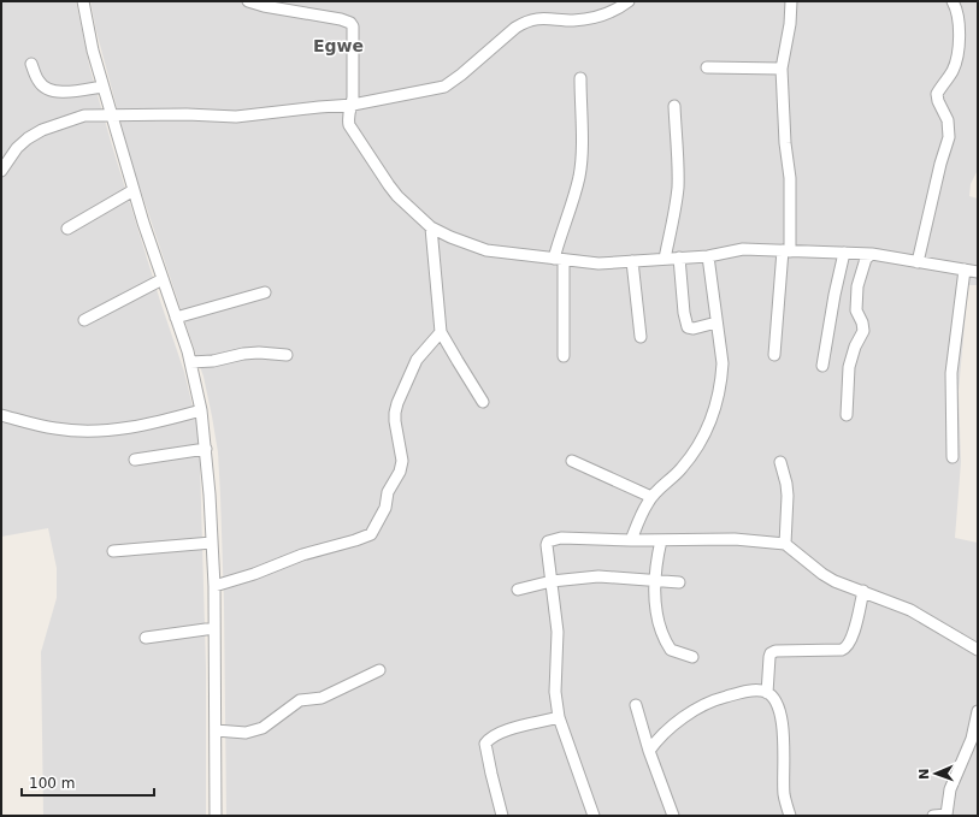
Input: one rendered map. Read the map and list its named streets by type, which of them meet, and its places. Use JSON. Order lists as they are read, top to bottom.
{
  "districts": ["Egwe"],
  "scale_bar": "100 m",
  "north": "left"
}
